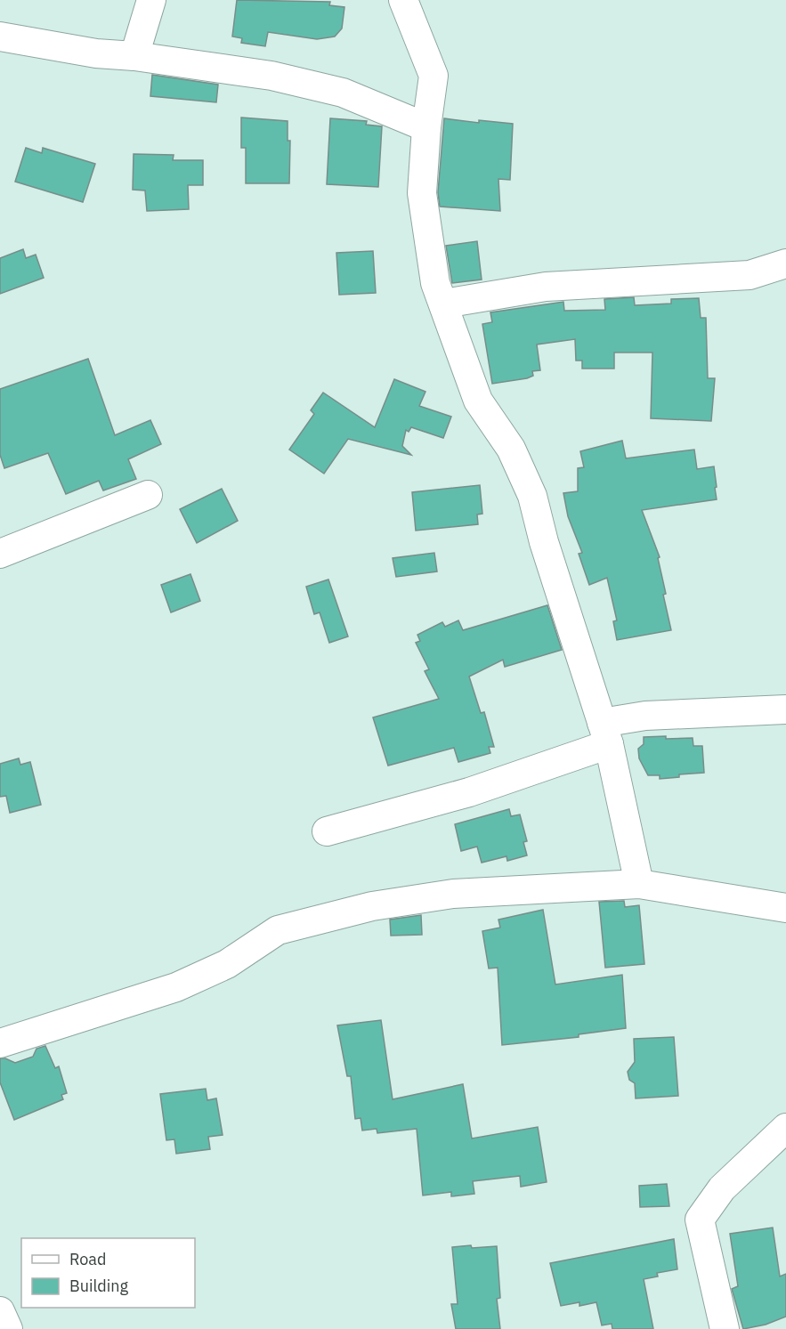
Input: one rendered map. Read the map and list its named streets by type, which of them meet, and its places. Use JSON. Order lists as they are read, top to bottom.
{
  "legend": ["Road", "Building"]
}
